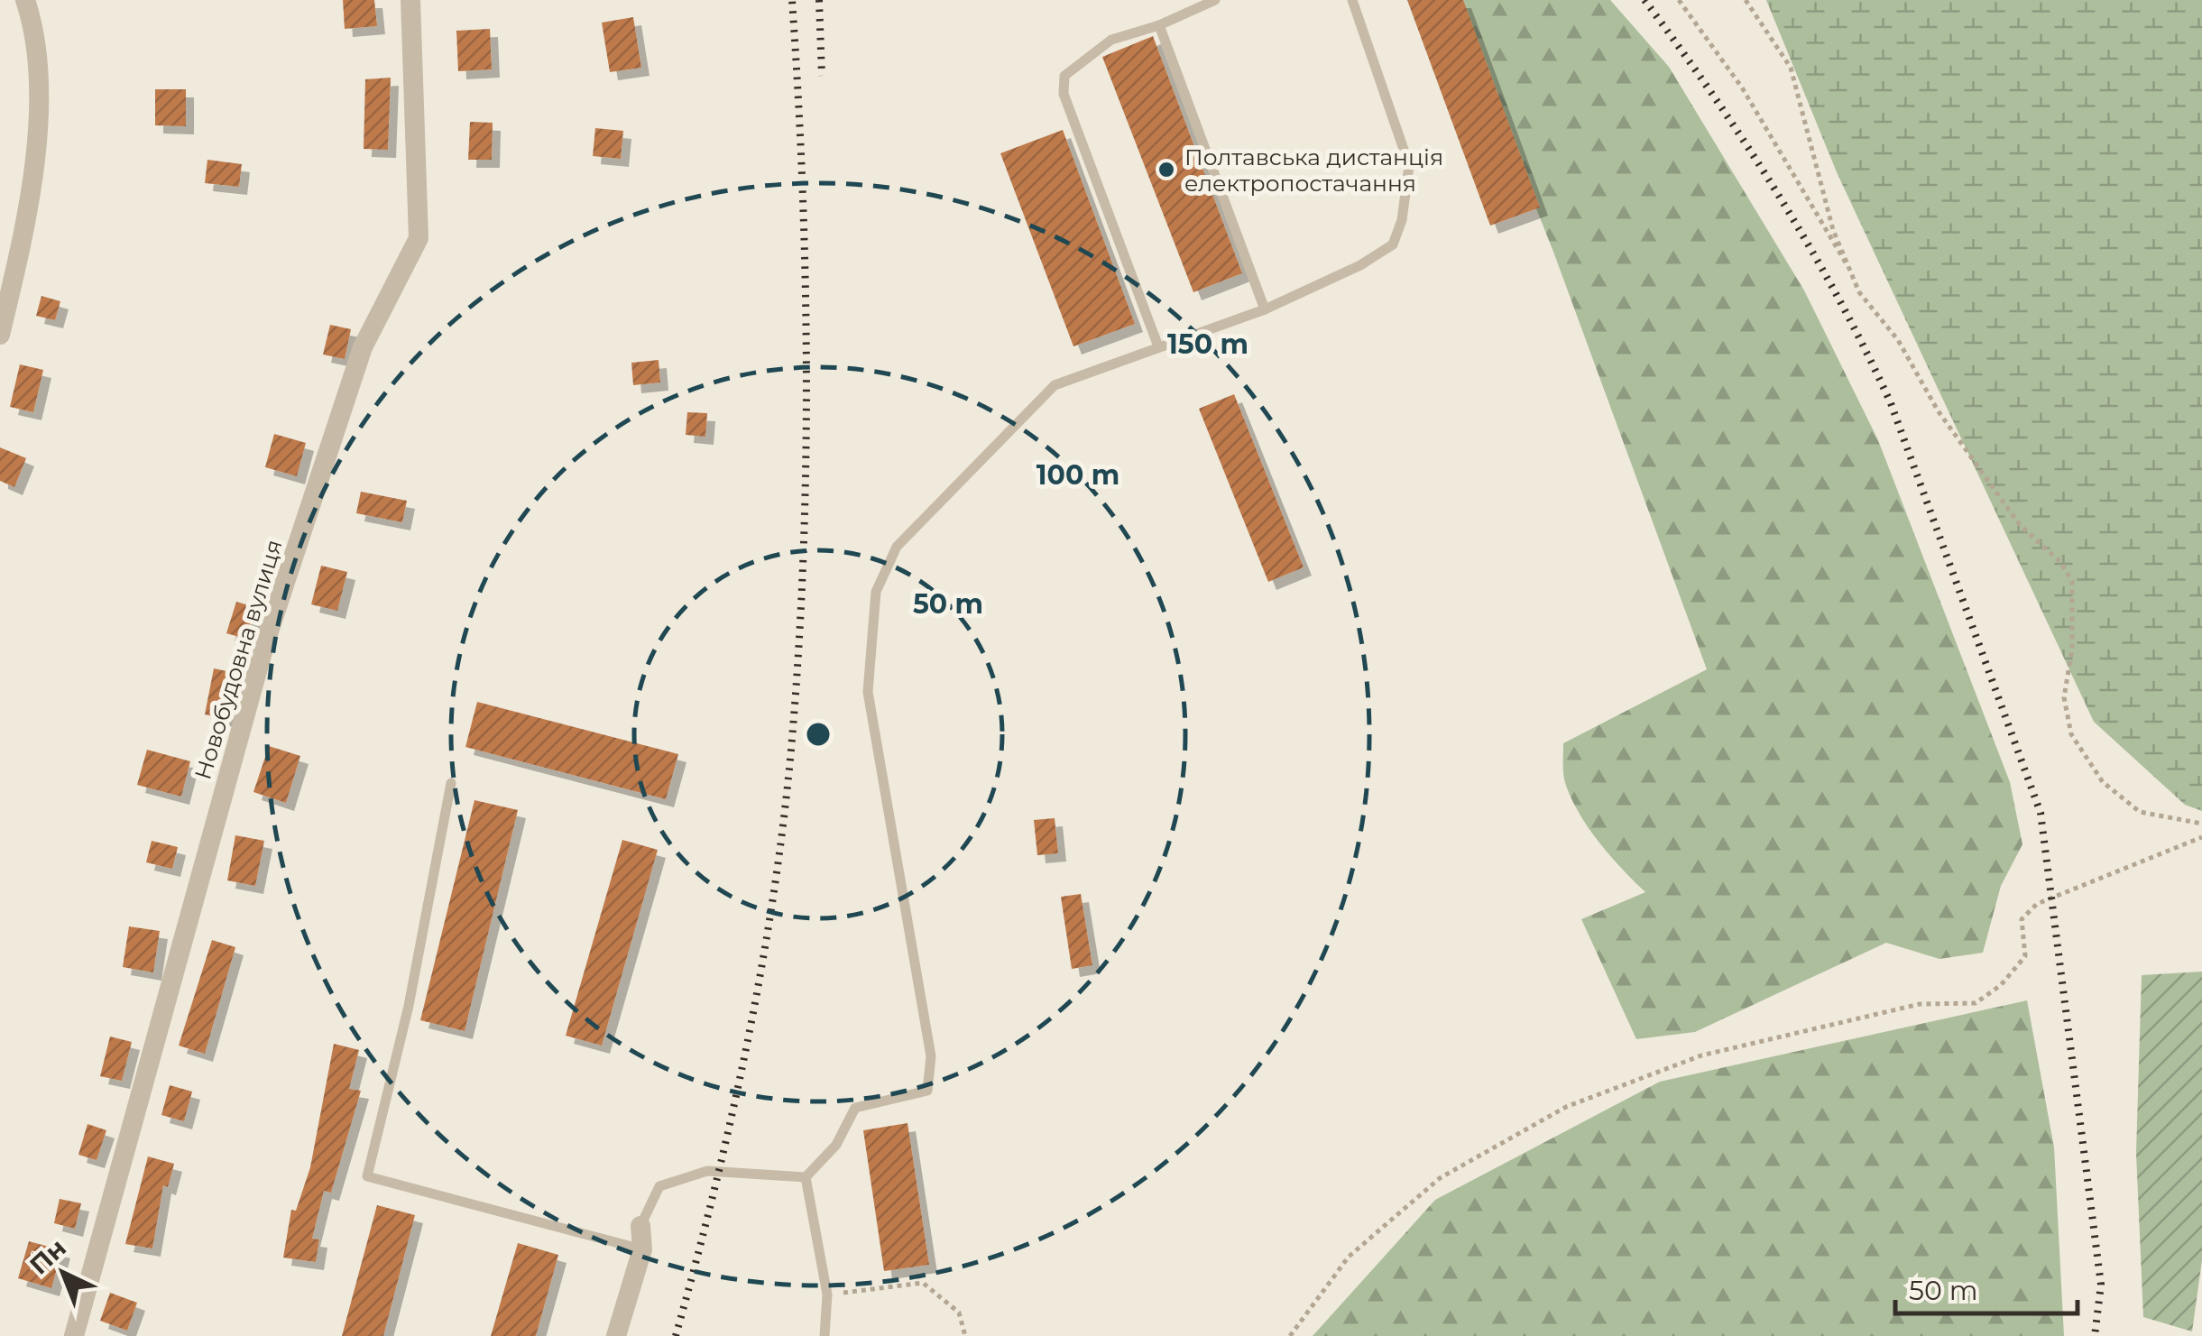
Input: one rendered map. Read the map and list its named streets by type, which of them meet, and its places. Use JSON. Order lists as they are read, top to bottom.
{
  "streets": {
    "street": ["Новобудовна вулиця"]
  },
  "places": ["Полтавська дистанція електропостачання"],
  "scale_bar": "50 m",
  "north": "top left",
  "rings": ["150 m", "100 m", "50 m"]
}
